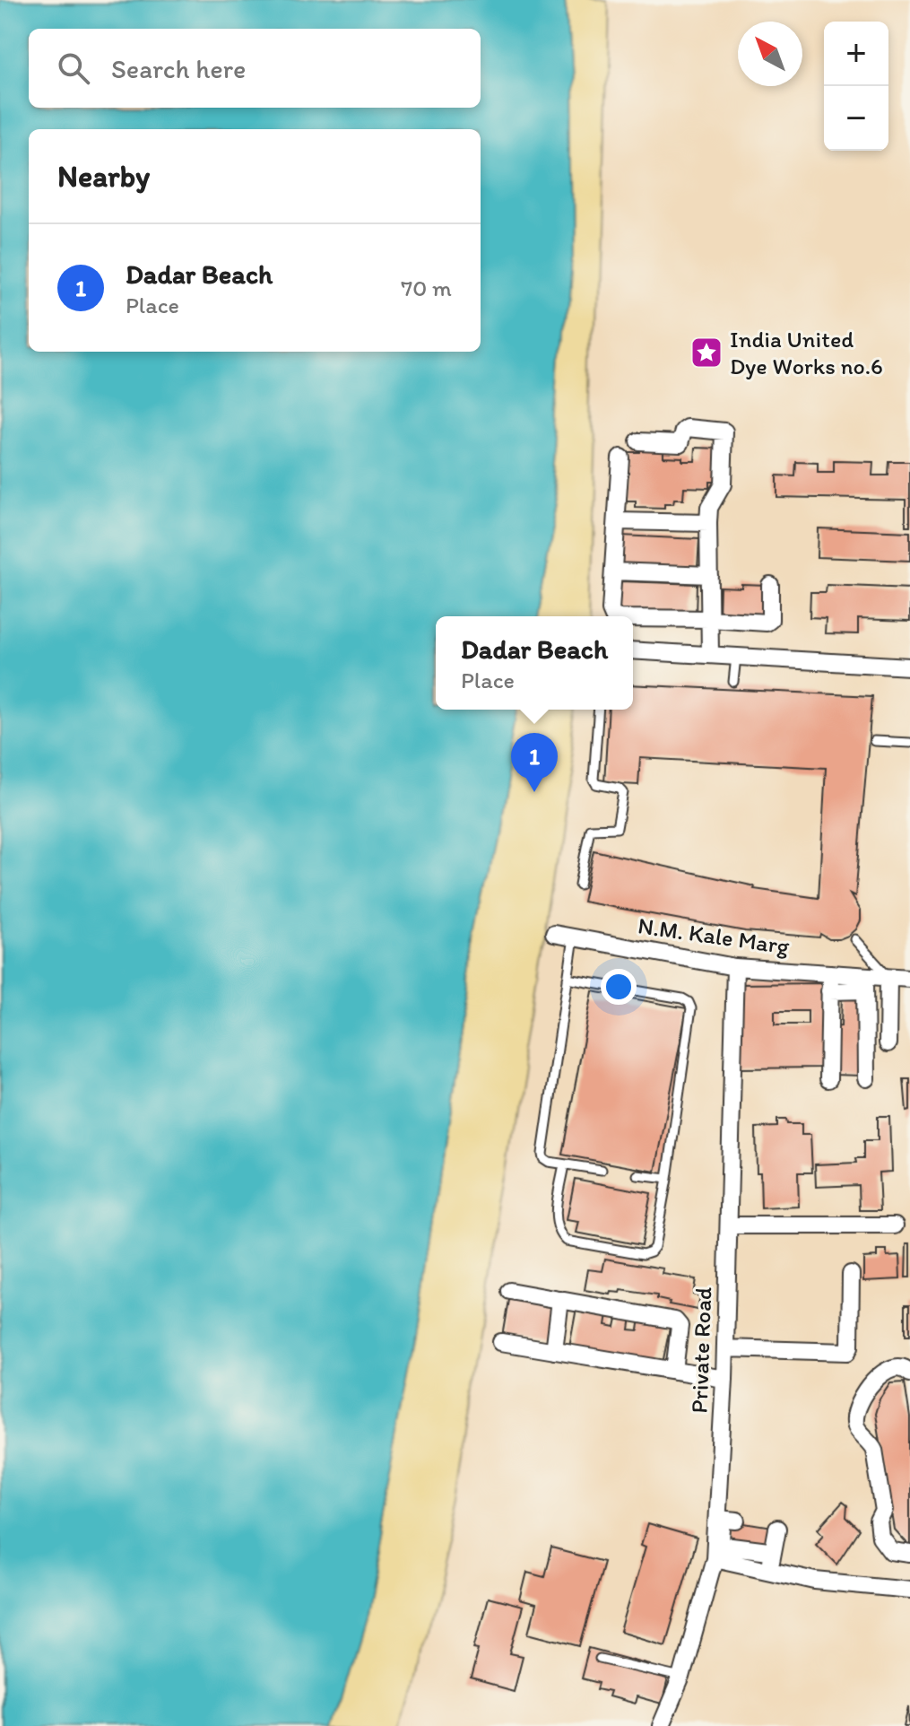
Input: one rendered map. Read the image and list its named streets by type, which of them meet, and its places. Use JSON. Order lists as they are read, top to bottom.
{
  "streets": {
    "street": ["N.M. Kale Marg", "Private Road"]
  },
  "crossings": [
    ["N.M. Kale Marg", "Private Road"]
  ],
  "places": {
    "place": ["India United Dye Works no.6"]
  },
  "north": "top left",
  "page": {
    "map_buttons": ["+", "−"],
    "search": "Search here",
    "heading": "Nearby",
    "list": [
      {
        "mark": "1",
        "name": "Dadar Beach",
        "note": "Place",
        "value": "70 m"
      }
    ],
    "popup": ["Dadar Beach", "Place"],
    "pins": "1"
  }
}
